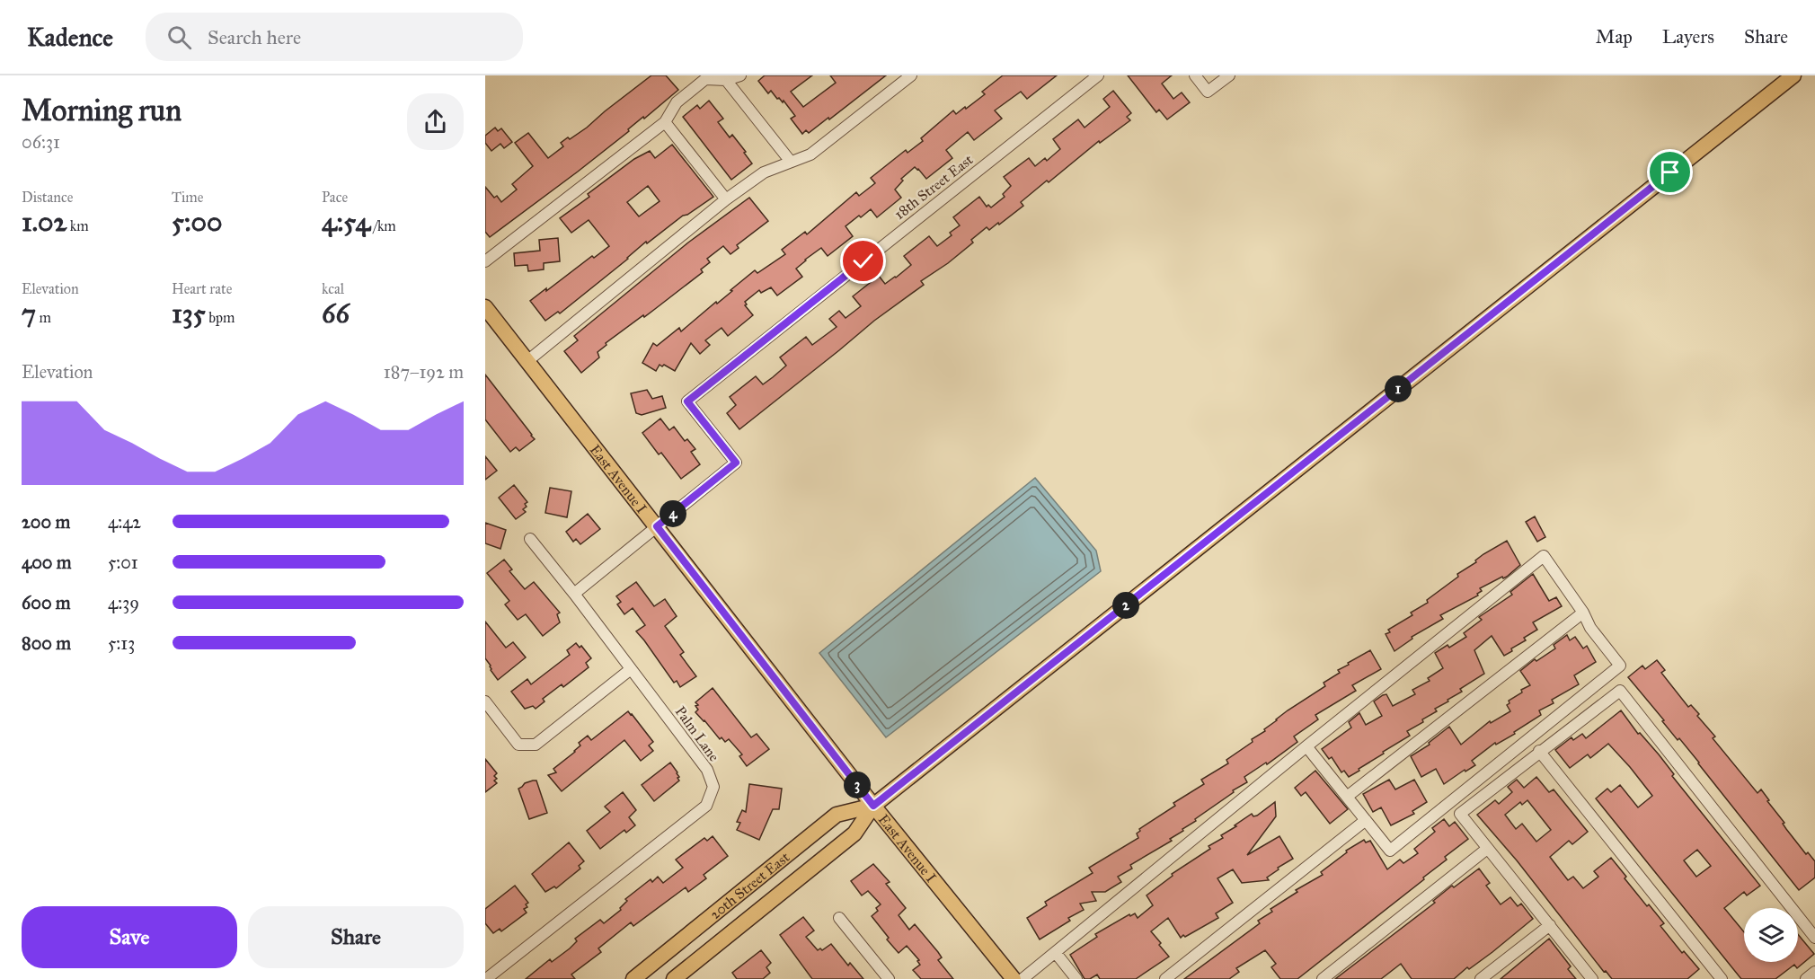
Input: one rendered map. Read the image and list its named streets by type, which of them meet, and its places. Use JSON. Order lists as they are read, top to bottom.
{
  "streets": {
    "main road": ["East Avenue I", "20th Street East"],
    "street": ["18th Street East", "Palm Lane"]
  },
  "crossings": [
    ["18th Street East", "East Avenue I"],
    ["East Avenue I", "20th Street East"]
  ],
  "page": {
    "header": "Kadence",
    "search": "Search here",
    "nav": ["Map", "Layers", "Share"],
    "heading": ["Morning run", "06:31"],
    "stats": [
      ["Distance", "1.02 km"],
      ["Time", "5:00"],
      ["Pace", "4:54 /km"],
      ["Elevation", "7 m"],
      ["Heart rate", "135 bpm"],
      ["kcal", "66"]
    ],
    "chart": ["Elevation", "187–192 m"],
    "pins": [
      "1",
      "4",
      "2",
      "3"
    ],
    "list": [
      {
        "name": "200 m",
        "note": "4:42"
      },
      {
        "name": "400 m",
        "note": "5:01"
      },
      {
        "name": "600 m",
        "note": "4:39"
      },
      {
        "name": "800 m",
        "note": "5:13"
      }
    ],
    "buttons": ["Save", "Share"]
  }
}
